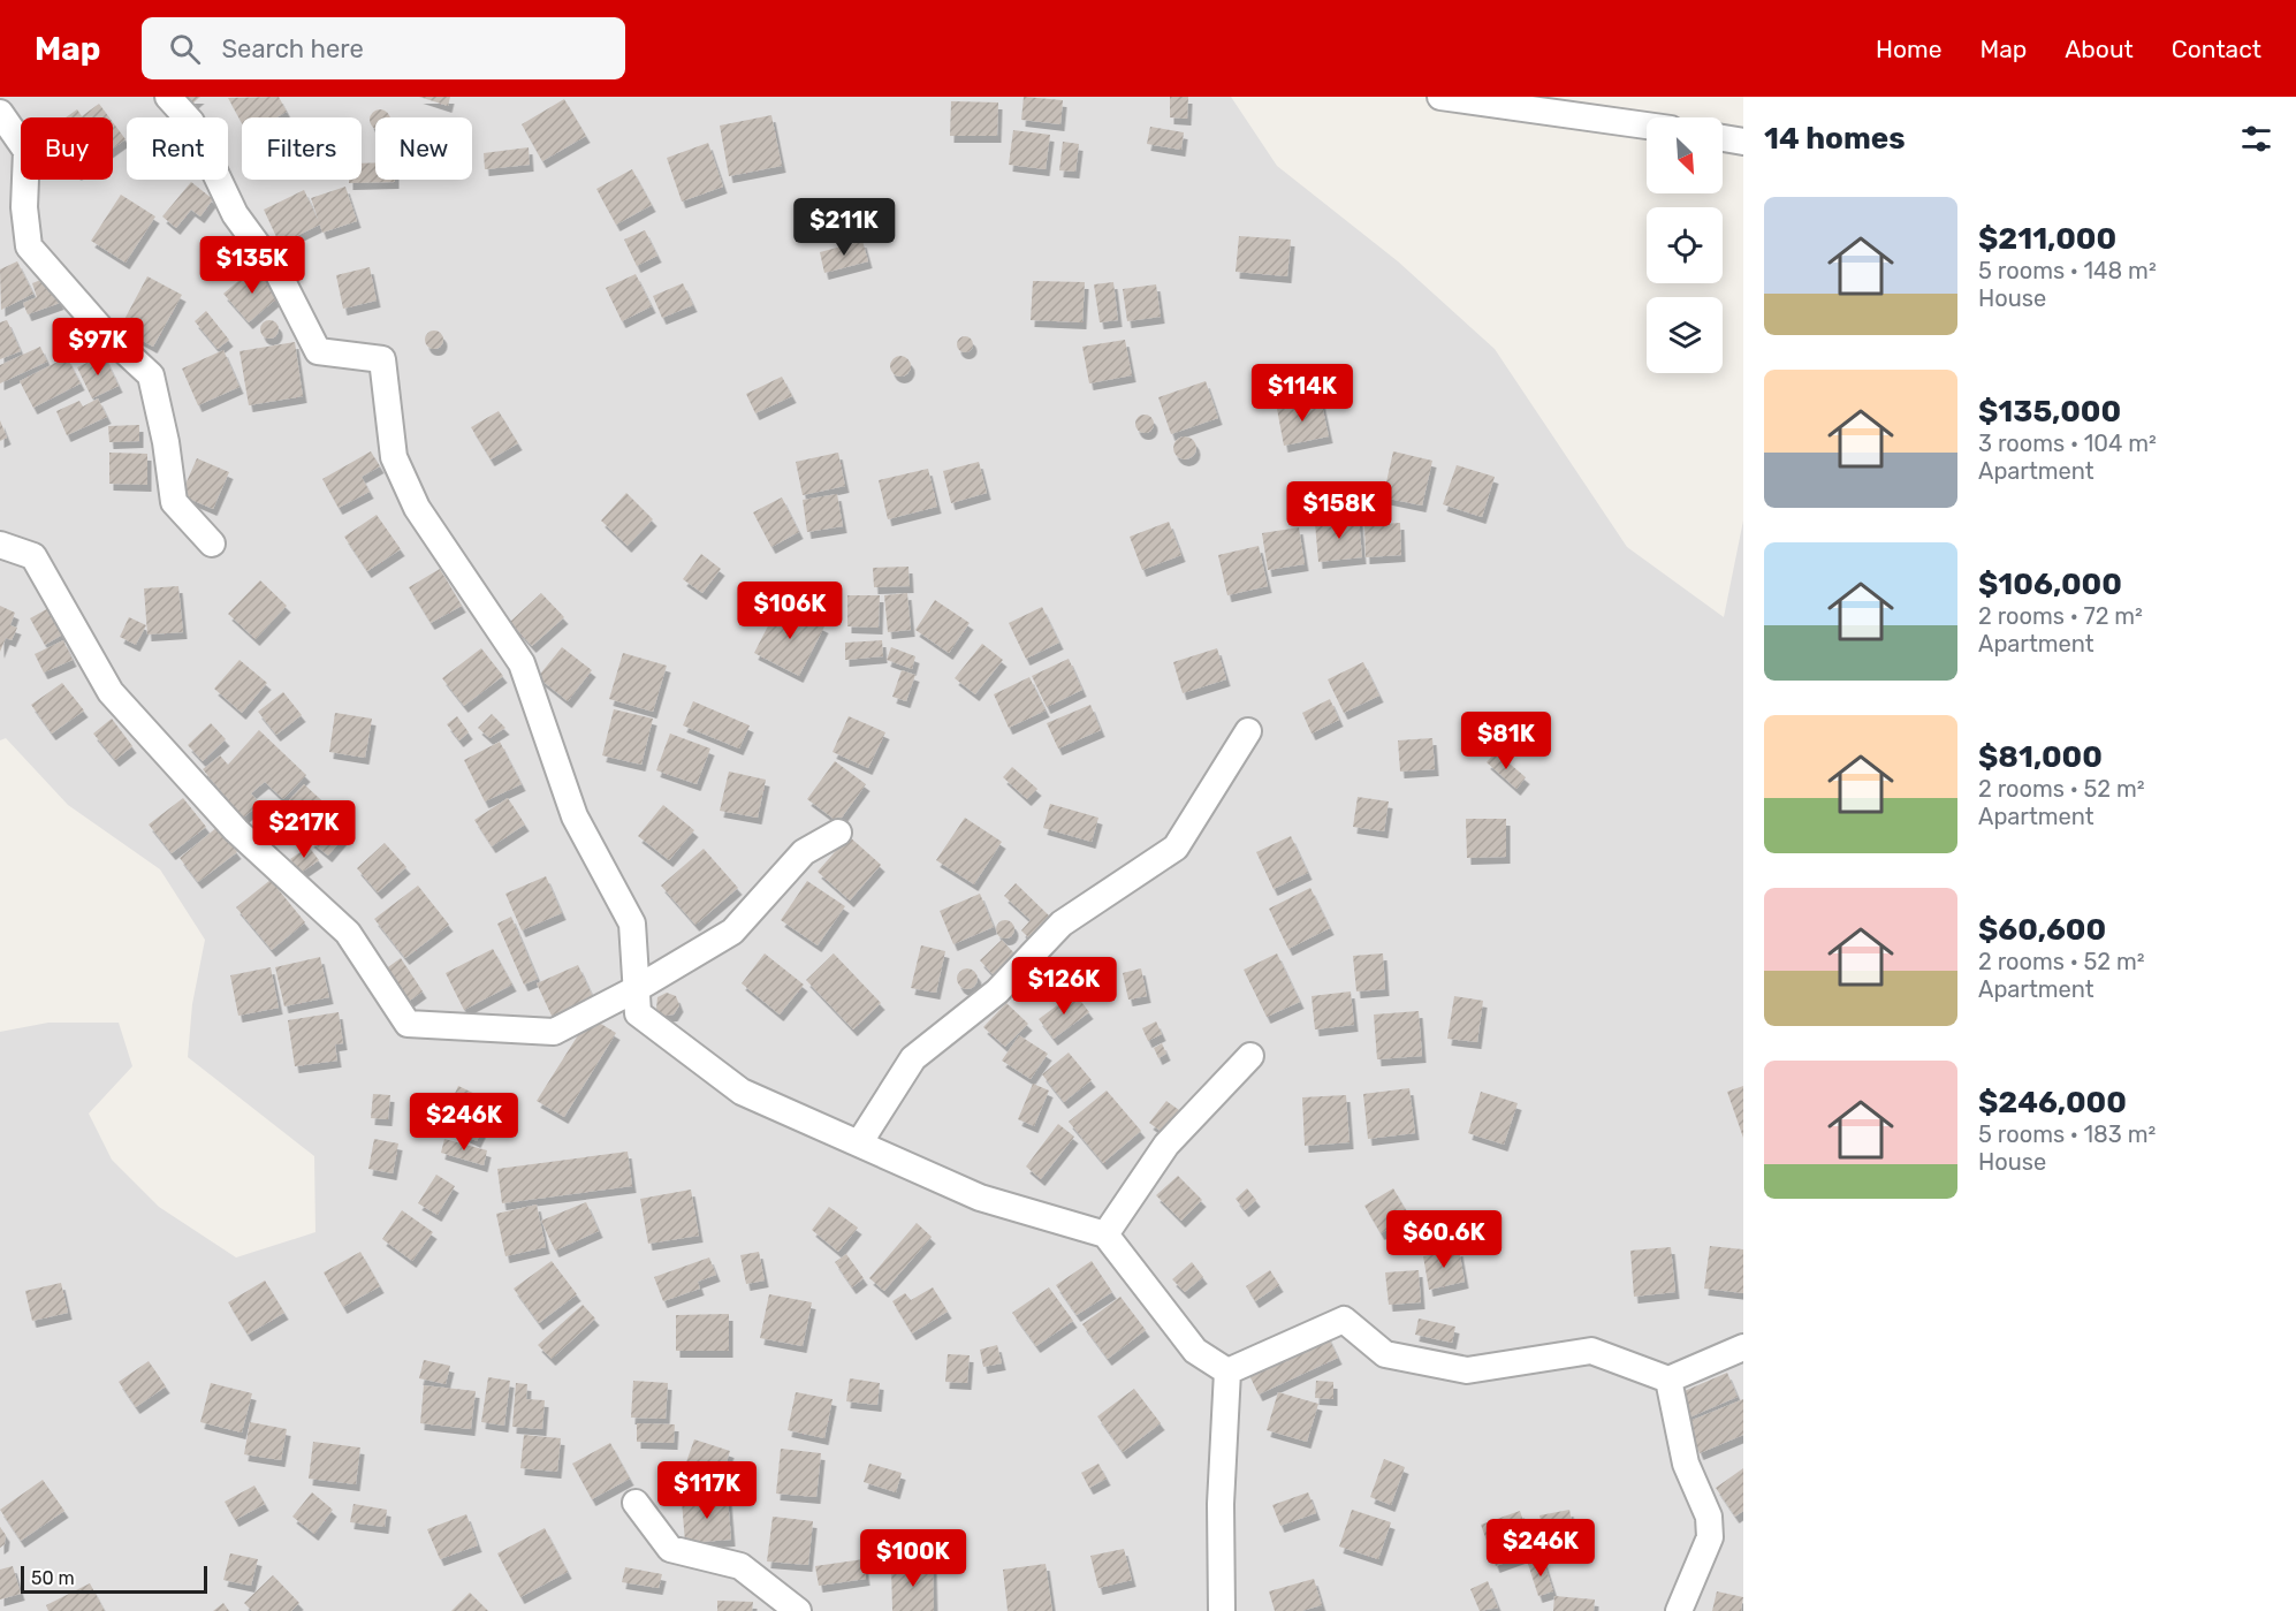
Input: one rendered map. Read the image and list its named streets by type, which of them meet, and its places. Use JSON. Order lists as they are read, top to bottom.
{
  "scale_bar": "50 m",
  "north": "bottom right",
  "page": {
    "header": "Map",
    "search": "Search here",
    "nav": [
      "Home",
      "Map",
      "About",
      "Contact"
    ],
    "heading": "14 homes",
    "chip": [
      "Buy",
      "Rent",
      "Filters",
      "New"
    ],
    "list": [
      {
        "name": "$211,000",
        "note": "5 rooms · 148 m² · House"
      },
      {
        "name": "$135,000",
        "note": "3 rooms · 104 m² · Apartment"
      },
      {
        "name": "$106,000",
        "note": "2 rooms · 72 m² · Apartment"
      },
      {
        "name": "$81,000",
        "note": "2 rooms · 52 m² · Apartment"
      },
      {
        "name": "$60,600",
        "note": "2 rooms · 52 m² · Apartment"
      },
      {
        "name": "$246,000",
        "note": "5 rooms · 183 m² · House"
      }
    ],
    "price": [
      "$211K",
      "$135K",
      "$97K",
      "$114K",
      "$158K",
      "$106K",
      "$81K",
      "$217K",
      "$126K",
      "$246K",
      "$60.6K",
      "$117K",
      "$246K",
      "$100K"
    ],
    "scale": "50 m"
  }
}
